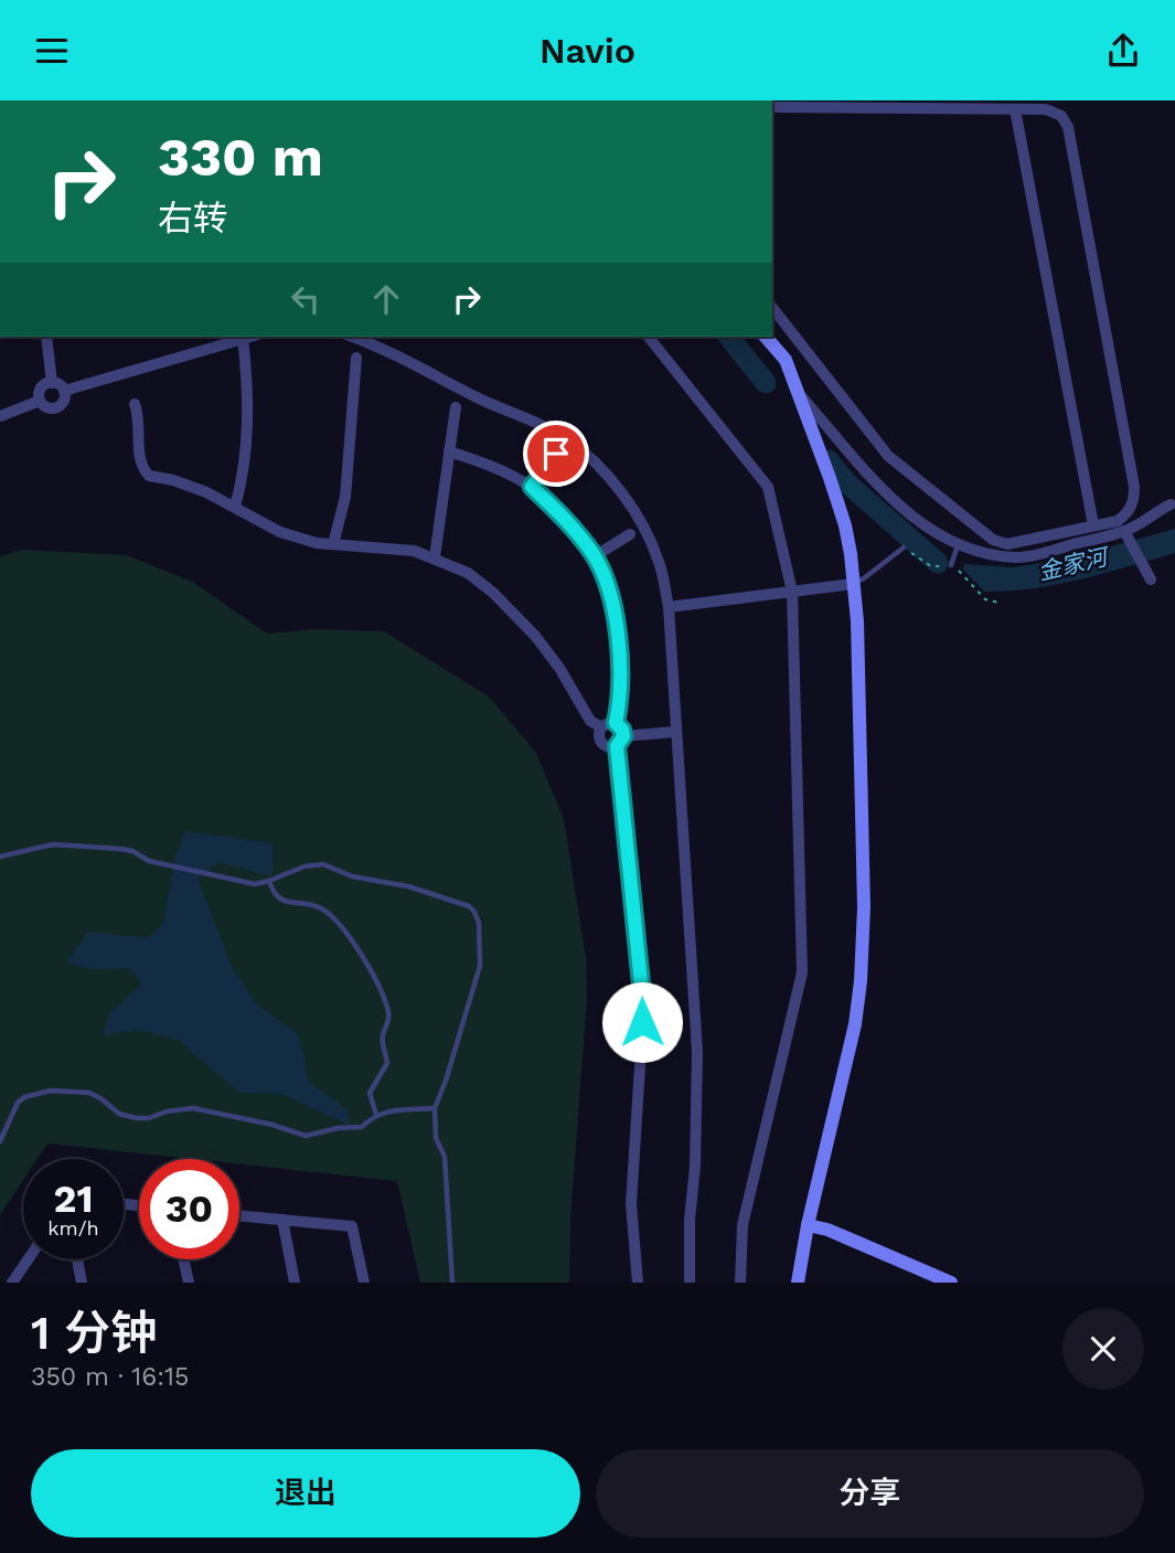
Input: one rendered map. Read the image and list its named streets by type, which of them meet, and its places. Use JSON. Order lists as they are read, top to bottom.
{
  "water": ["金家河"],
  "page": {
    "header": "Navio",
    "turn": ["330 m", "右转"],
    "speed": "21 km/h",
    "limit": "30",
    "heading": ["1 分钟", "350 m · 16:15"],
    "buttons": ["退出", "分享"]
  }
}
